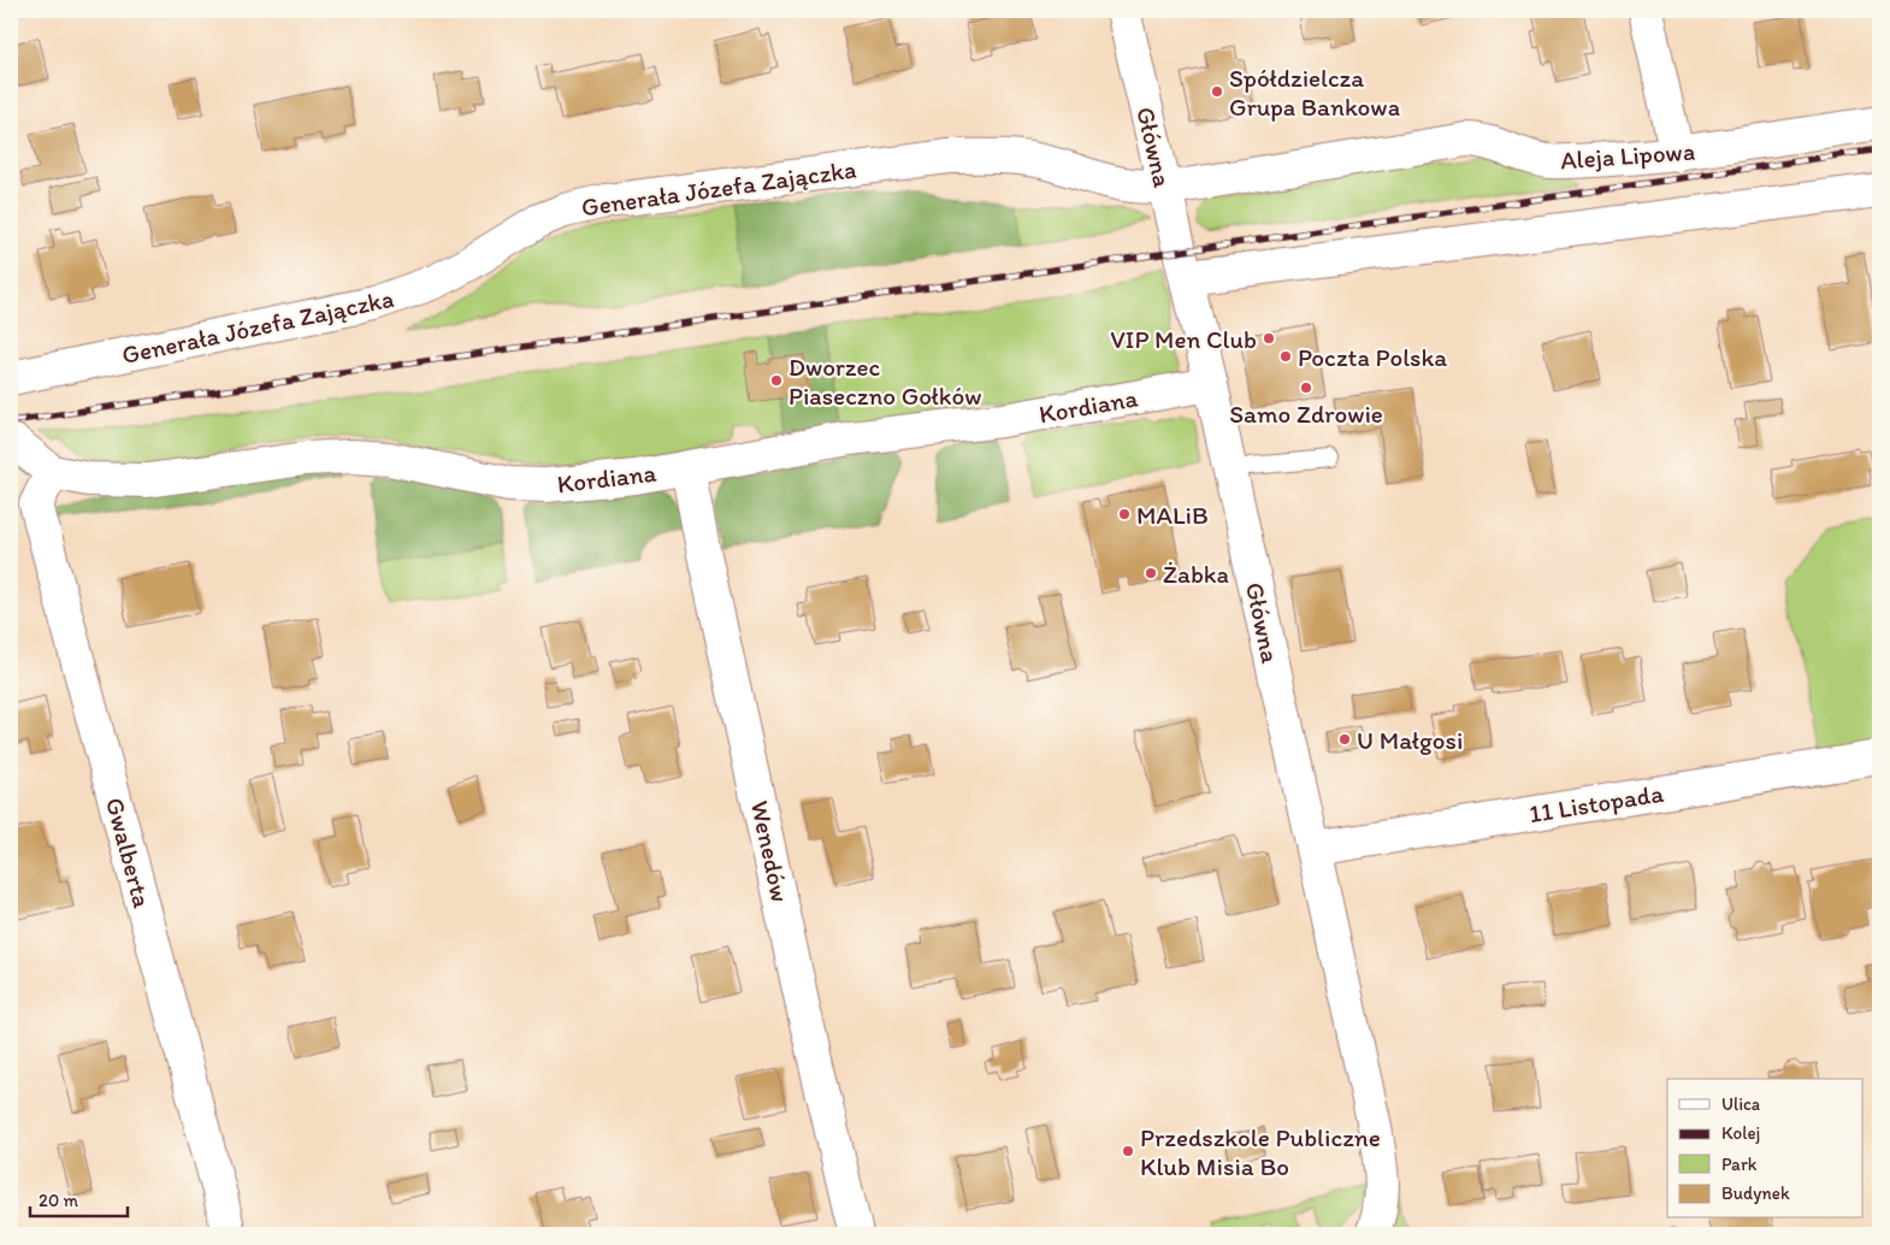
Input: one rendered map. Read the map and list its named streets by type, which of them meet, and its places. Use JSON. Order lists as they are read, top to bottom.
{
  "streets": {
    "street": [
      "Główna",
      "Aleja Lipowa",
      "Generała Józefa Zajączka",
      "Kordiana",
      "11 Listopada",
      "Wenedów",
      "Gwalberta"
    ]
  },
  "crossings": [
    ["Główna", "Aleja Lipowa"],
    ["Główna", "Generała Józefa Zajączka"],
    ["Główna", "Kordiana"],
    ["Główna", "11 Listopada"],
    ["Aleja Lipowa", "Generała Józefa Zajączka"],
    ["Kordiana", "Wenedów"],
    ["Kordiana", "Gwalberta"]
  ],
  "places": [
    "Spółdzielcza Grupa Bankowa",
    "VIP Men Club",
    "Poczta Polska",
    "Dworzec Piaseczno Gołków",
    "Samo Zdrowie",
    "MALiB",
    "Żabka",
    "U Małgosi",
    "Przedszkole Publiczne Klub Misia Bo"
  ],
  "legend": [
    "Ulica",
    "Kolej",
    "Park",
    "Budynek"
  ],
  "scale_bar": "20 m"
}
